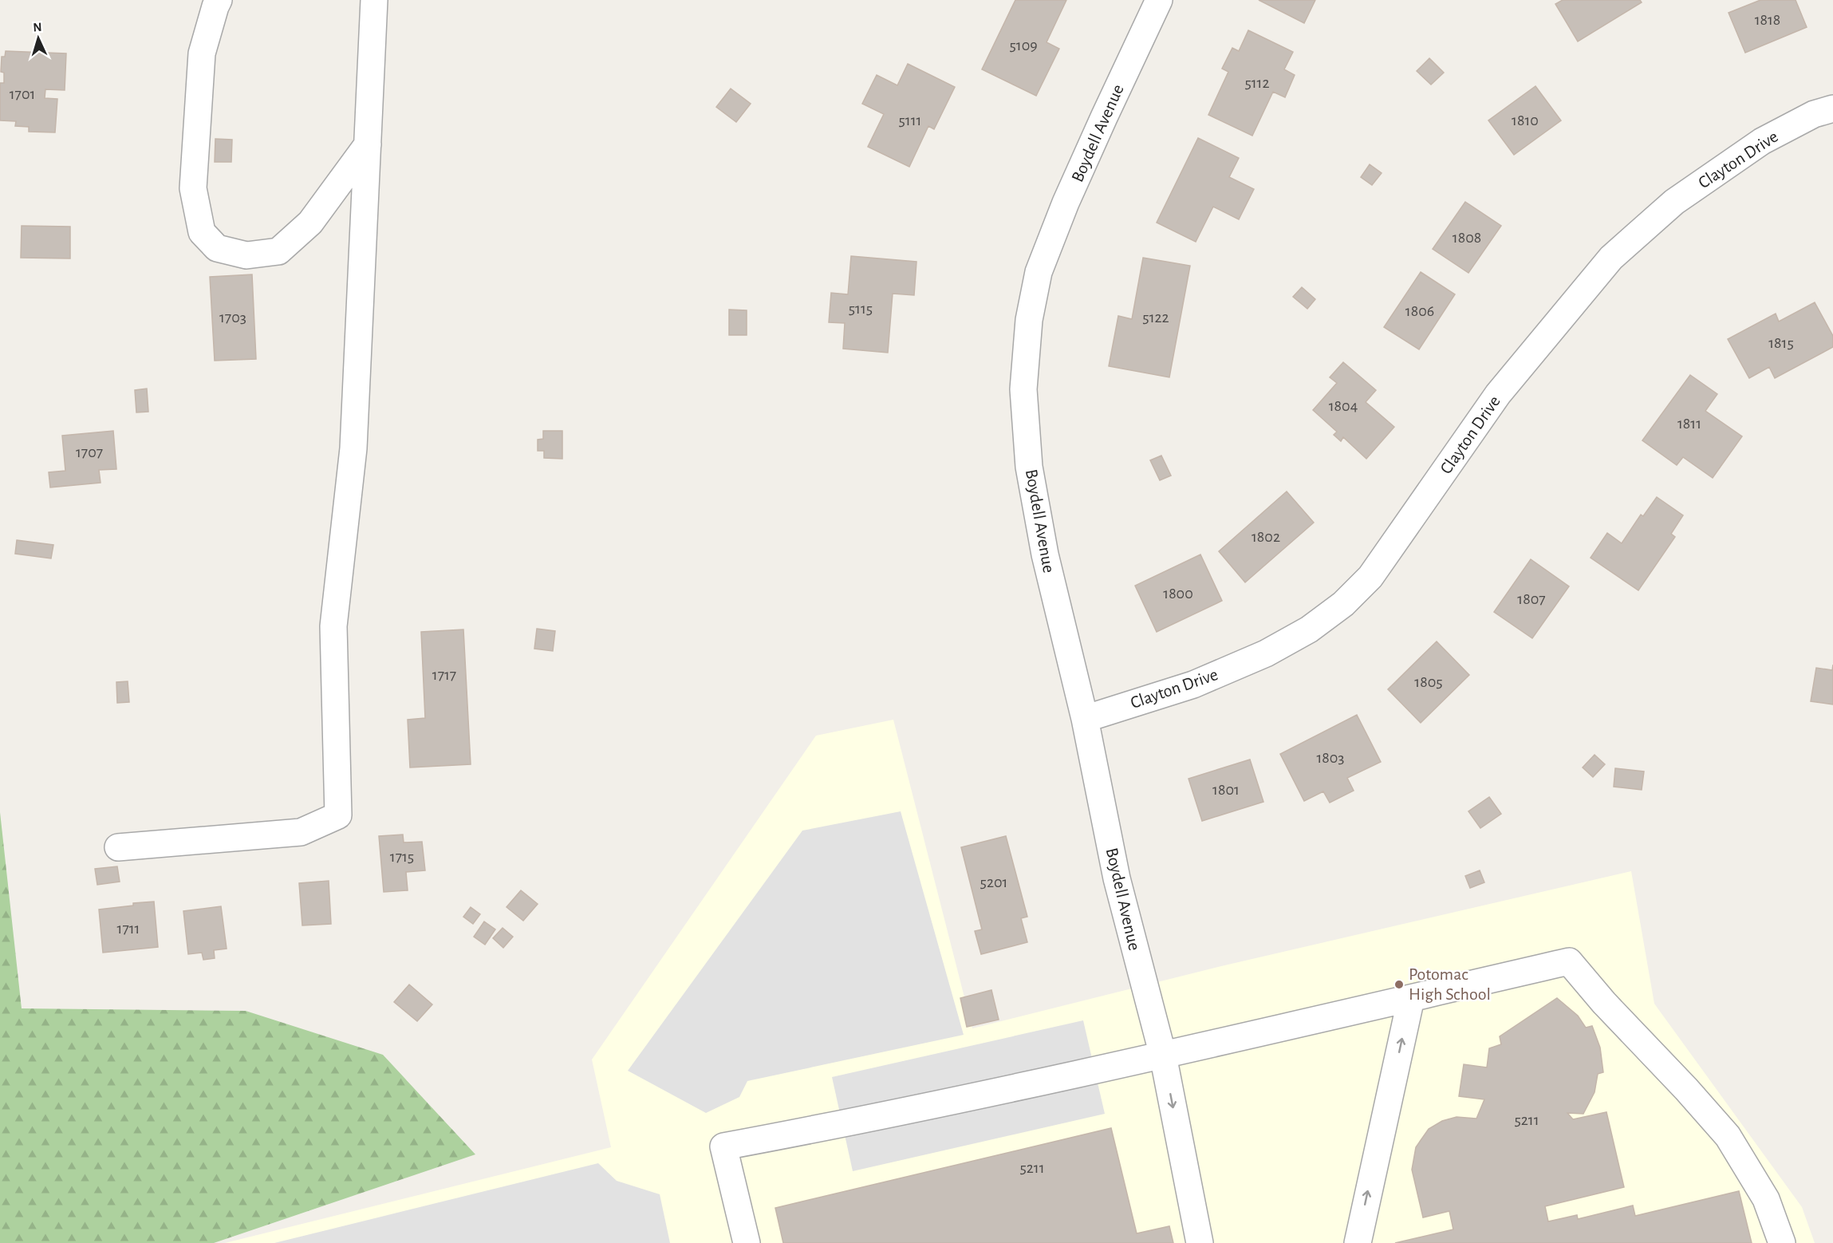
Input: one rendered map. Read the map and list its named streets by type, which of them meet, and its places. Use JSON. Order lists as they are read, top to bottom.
{
  "streets": {
    "street": ["Boydell Avenue", "Clayton Drive"]
  },
  "crossings": [
    ["Boydell Avenue", "Clayton Drive"]
  ],
  "places": ["Potomac High School"],
  "house_numbers": [
    "1818",
    "5109",
    "5112",
    "1701",
    "5111",
    "1810",
    "1808",
    "5115",
    "1806",
    "1703",
    "5122",
    "1815",
    "1804",
    "1811",
    "1707",
    "1802",
    "1800",
    "1807",
    "1717",
    "1805",
    "1803",
    "1801",
    "1715",
    "5201",
    "1711",
    "5211",
    "5211"
  ],
  "north": "top"
}
